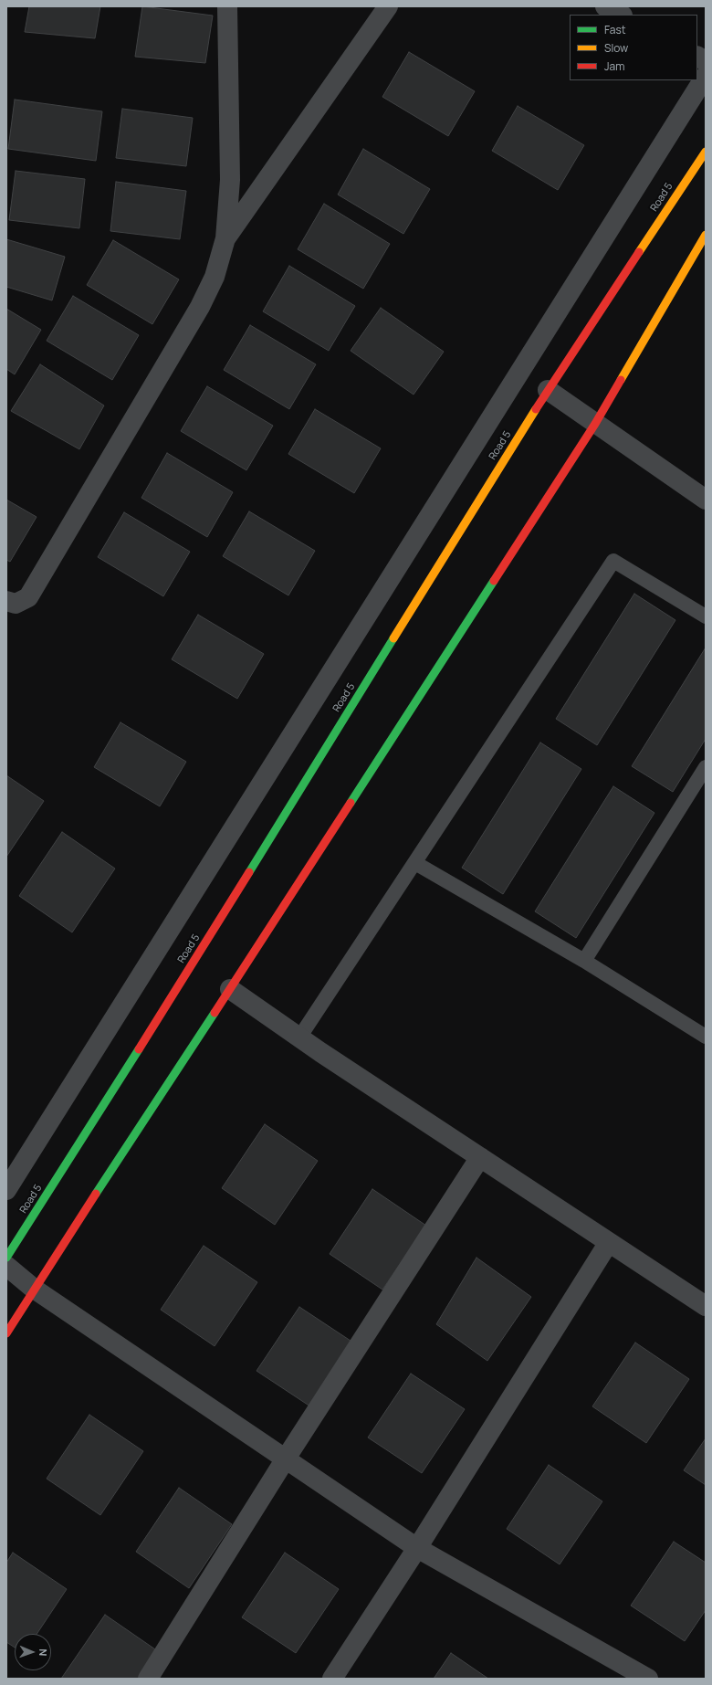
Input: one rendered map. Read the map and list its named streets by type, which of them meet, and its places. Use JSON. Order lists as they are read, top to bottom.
{
  "streets": {
    "street": ["Road 5"]
  },
  "legend": ["Fast", "Slow", "Jam"],
  "north": "right"
}
